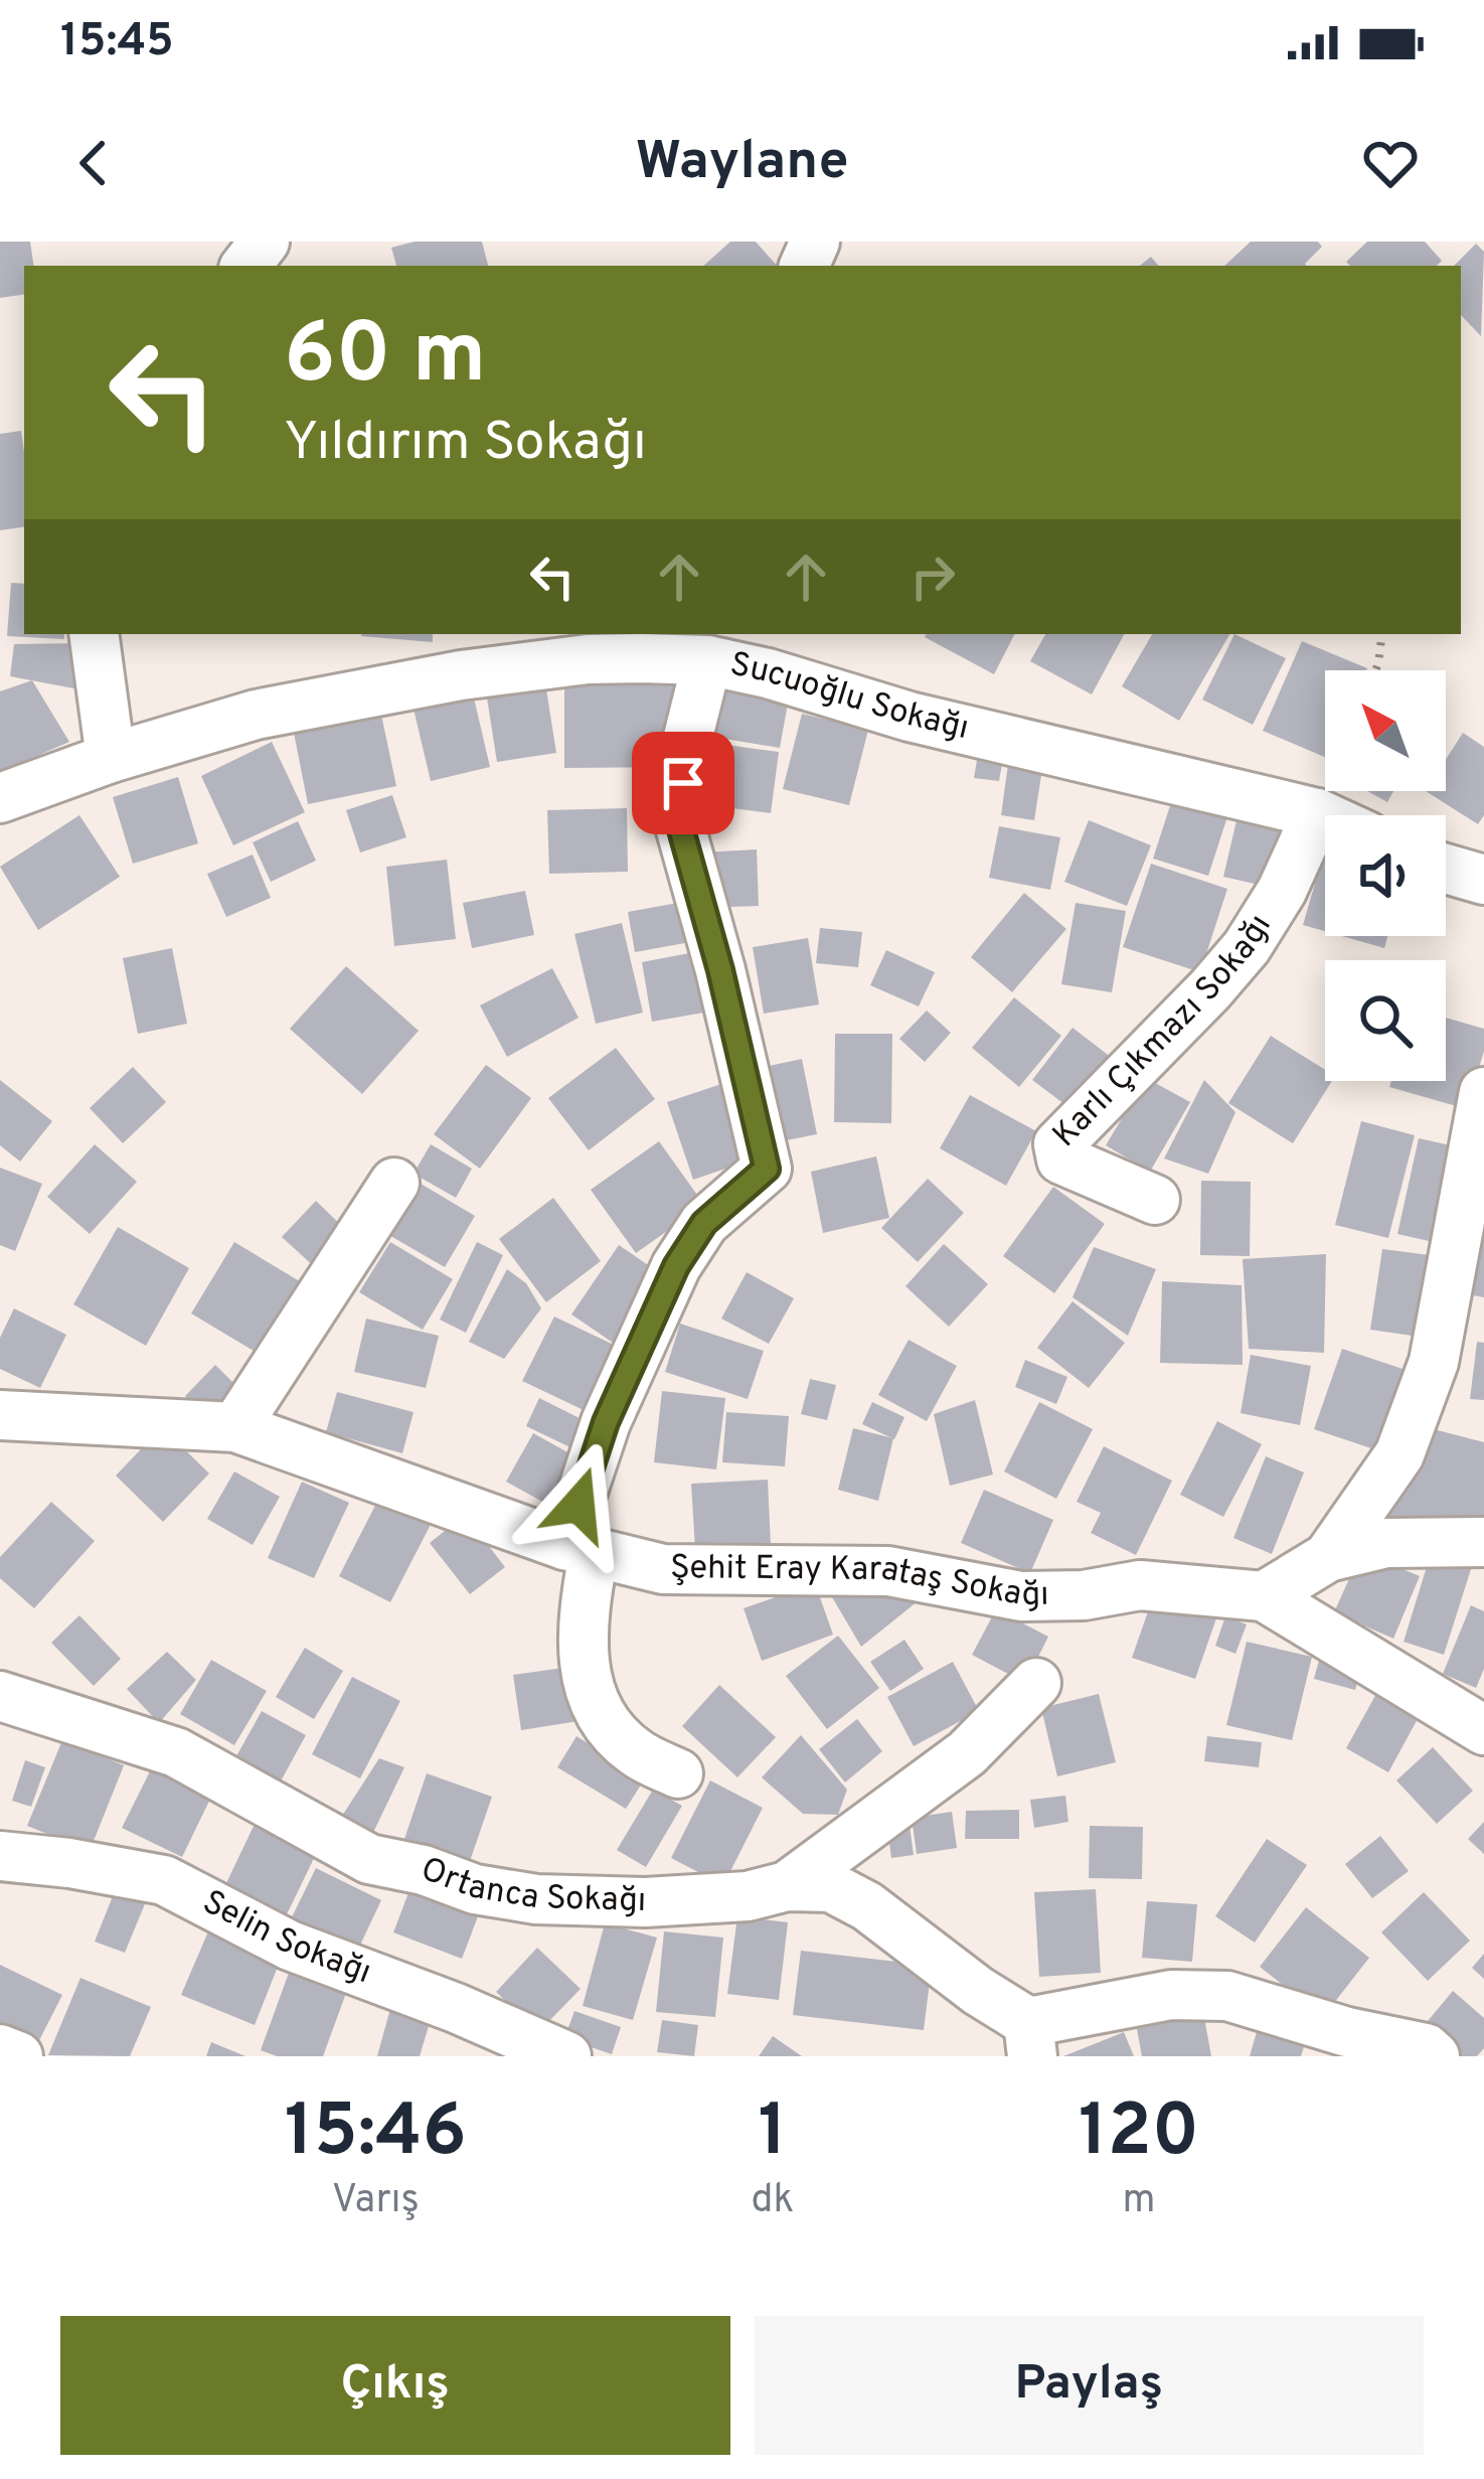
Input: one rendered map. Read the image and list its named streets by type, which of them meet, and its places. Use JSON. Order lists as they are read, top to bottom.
{
  "streets": {
    "street": [
      "Sucuoğlu Sokağı",
      "Karlı Çıkmazı Sokağı",
      "Şehit Eray Karataş Sokağı",
      "Ortanca Sokağı",
      "Selin Sokağı"
    ]
  },
  "crossings": [
    ["Sucuoğlu Sokağı", "Karlı Çıkmazı Sokağı"]
  ],
  "north": "top left",
  "page": {
    "status": "15:45",
    "header": "Waylane",
    "turn": ["60 m", "Yıldırım Sokağı"],
    "eta": [
      "15:46",
      "Varış",
      "1",
      "dk",
      "120",
      "m"
    ],
    "buttons": ["Çıkış", "Paylaş"]
  }
}
